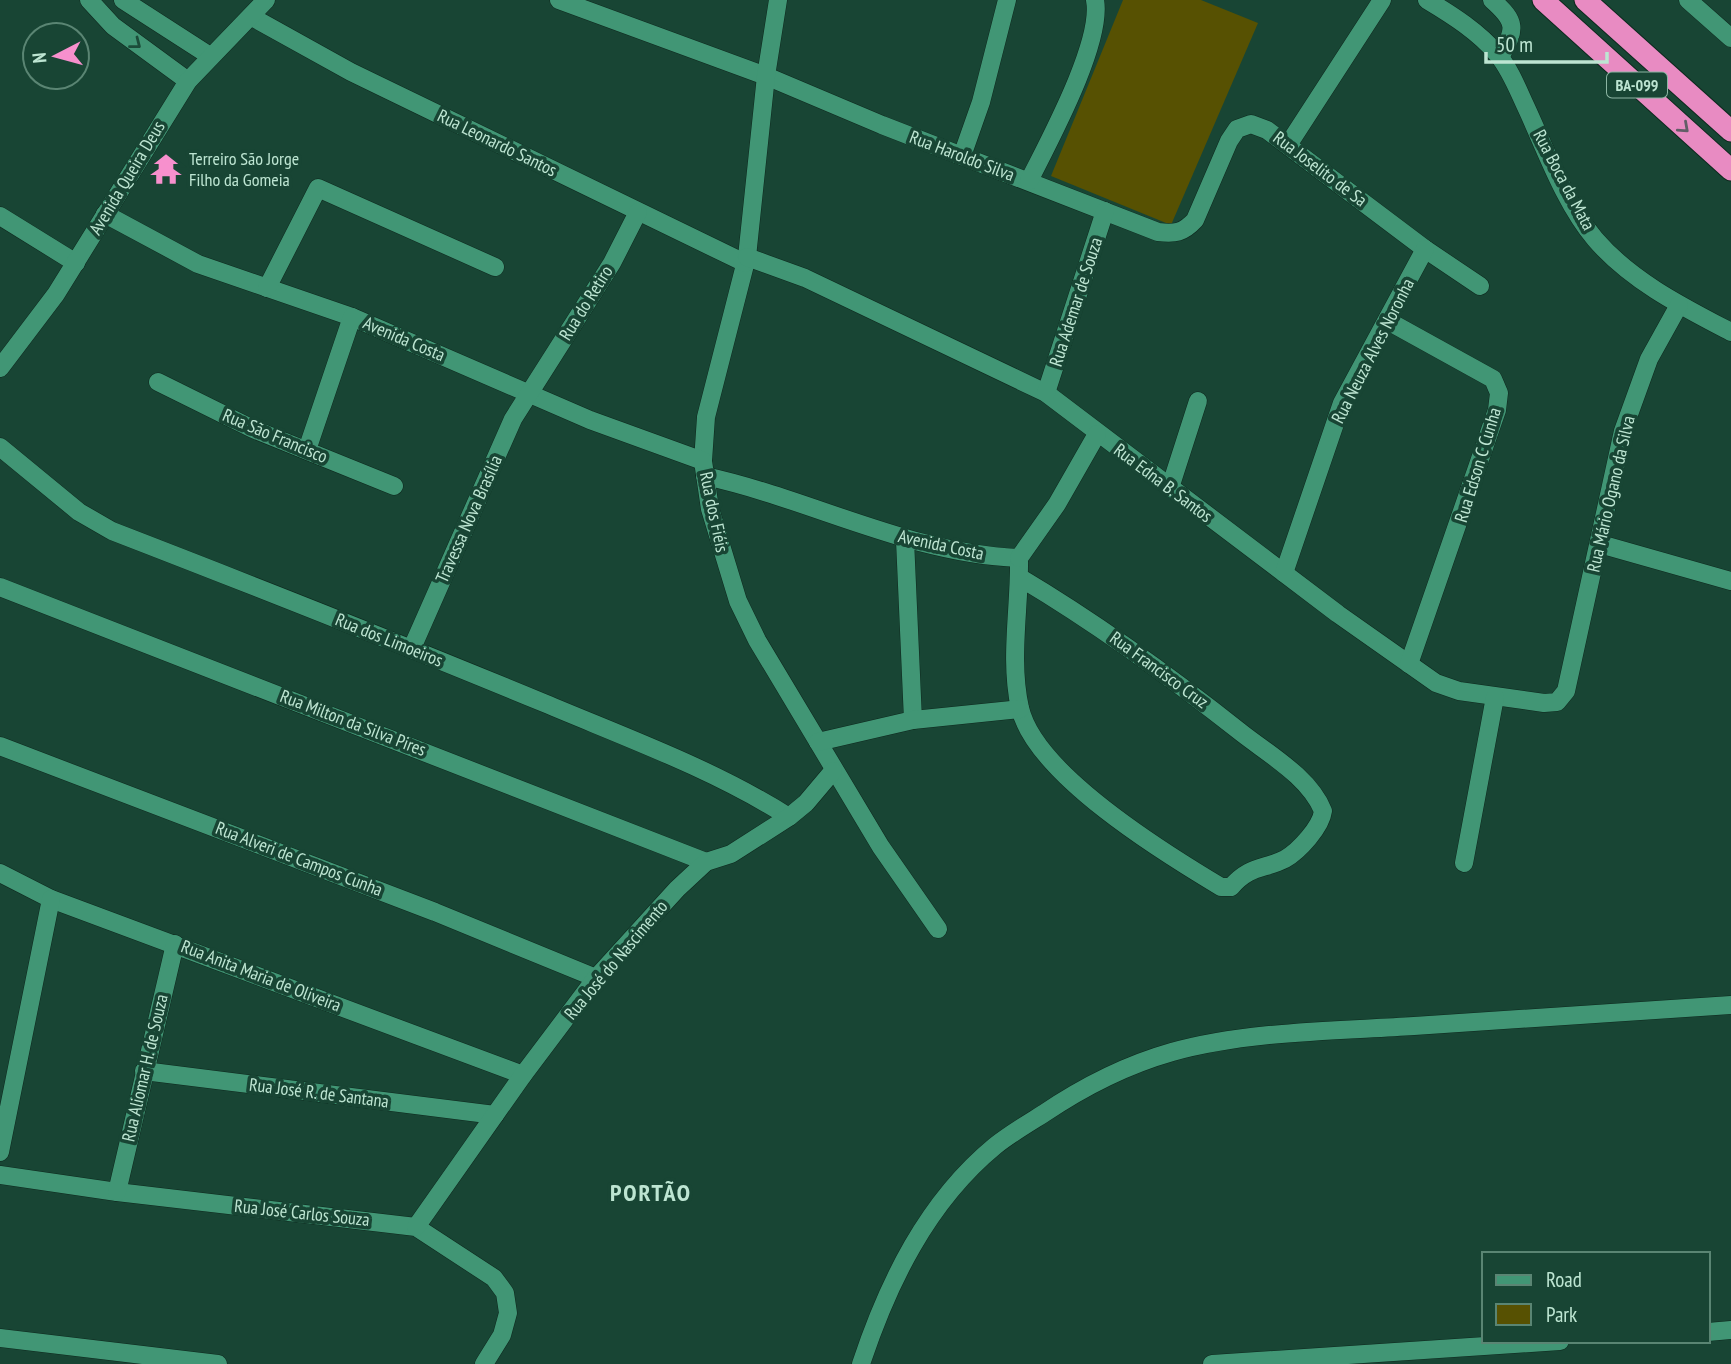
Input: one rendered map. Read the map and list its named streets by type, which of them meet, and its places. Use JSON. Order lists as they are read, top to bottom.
{
  "streets": {
    "highway": ["BA-099"],
    "street": [
      "Rua Leonardo Santos",
      "Rua Haroldo Silva",
      "Rua Joselito de Sa",
      "Avenida Queira Deus",
      "Rua Boca da Mata",
      "Rua Ademar de Souza",
      "Rua do Retiro",
      "Avenida Costa",
      "Rua Neuza Alves Noronha",
      "Rua São Francisco",
      "Rua Edson C Cunha",
      "Rua Edna B. Santos",
      "Rua Mário Ogano da Silva",
      "Rua dos Fiéis",
      "Travessa Nova Brasília",
      "Rua dos Limoeiros",
      "Rua Francisco Cruz",
      "Rua Milton da Silva Pires",
      "Rua Alveri de Campos Cunha",
      "Rua José do Nascimento",
      "Rua Anita Maria de Oliveira",
      "Rua Aliomar H. de Souza",
      "Rua José R. de Santana",
      "Rua José Carlos Souza"
    ]
  },
  "crossings": [
    ["Rua Leonardo Santos", "Avenida Queira Deus"],
    ["Rua Leonardo Santos", "Rua do Retiro"],
    ["Rua Leonardo Santos", "Rua Edna B. Santos"],
    ["Rua Leonardo Santos", "Rua dos Fiéis"],
    ["Rua Haroldo Silva", "Rua Joselito de Sa"],
    ["Rua Haroldo Silva", "Rua Ademar de Souza"],
    ["Rua Haroldo Silva", "Rua dos Fiéis"],
    ["Rua Joselito de Sa", "Rua Neuza Alves Noronha"],
    ["Avenida Queira Deus", "Avenida Costa"],
    ["Rua Boca da Mata", "Rua Mário Ogano da Silva"],
    ["Rua Ademar de Souza", "Rua Edna B. Santos"],
    ["Rua do Retiro", "Avenida Costa"],
    ["Rua do Retiro", "Travessa Nova Brasília"],
    ["Avenida Costa", "Rua dos Fiéis"],
    ["Avenida Costa", "Travessa Nova Brasília"],
    ["Rua Neuza Alves Noronha", "Rua Edson C Cunha"],
    ["Rua Neuza Alves Noronha", "Rua Edna B. Santos"],
    ["Rua Edson C Cunha", "Rua Edna B. Santos"],
    ["Rua Edna B. Santos", "Rua Mário Ogano da Silva"],
    ["Rua Edna B. Santos", "Rua dos Fiéis"],
    ["Rua dos Fiéis", "Rua José do Nascimento"],
    ["Travessa Nova Brasília", "Rua dos Limoeiros"],
    ["Rua dos Limoeiros", "Rua José do Nascimento"],
    ["Rua Milton da Silva Pires", "Rua José do Nascimento"],
    ["Rua Alveri de Campos Cunha", "Rua José do Nascimento"],
    ["Rua José do Nascimento", "Rua Anita Maria de Oliveira"],
    ["Rua José do Nascimento", "Rua José R. de Santana"],
    ["Rua José do Nascimento", "Rua José Carlos Souza"],
    ["Rua Anita Maria de Oliveira", "Rua Aliomar H. de Souza"],
    ["Rua Aliomar H. de Souza", "Rua José R. de Santana"],
    ["Rua Aliomar H. de Souza", "Rua José Carlos Souza"]
  ],
  "districts": ["PORTÃO"],
  "places": {
    "temple": ["Terreiro São Jorge Filho da Gomeia"]
  },
  "legend": ["Road", "Park"],
  "scale_bar": "50 m",
  "north": "left"
}
